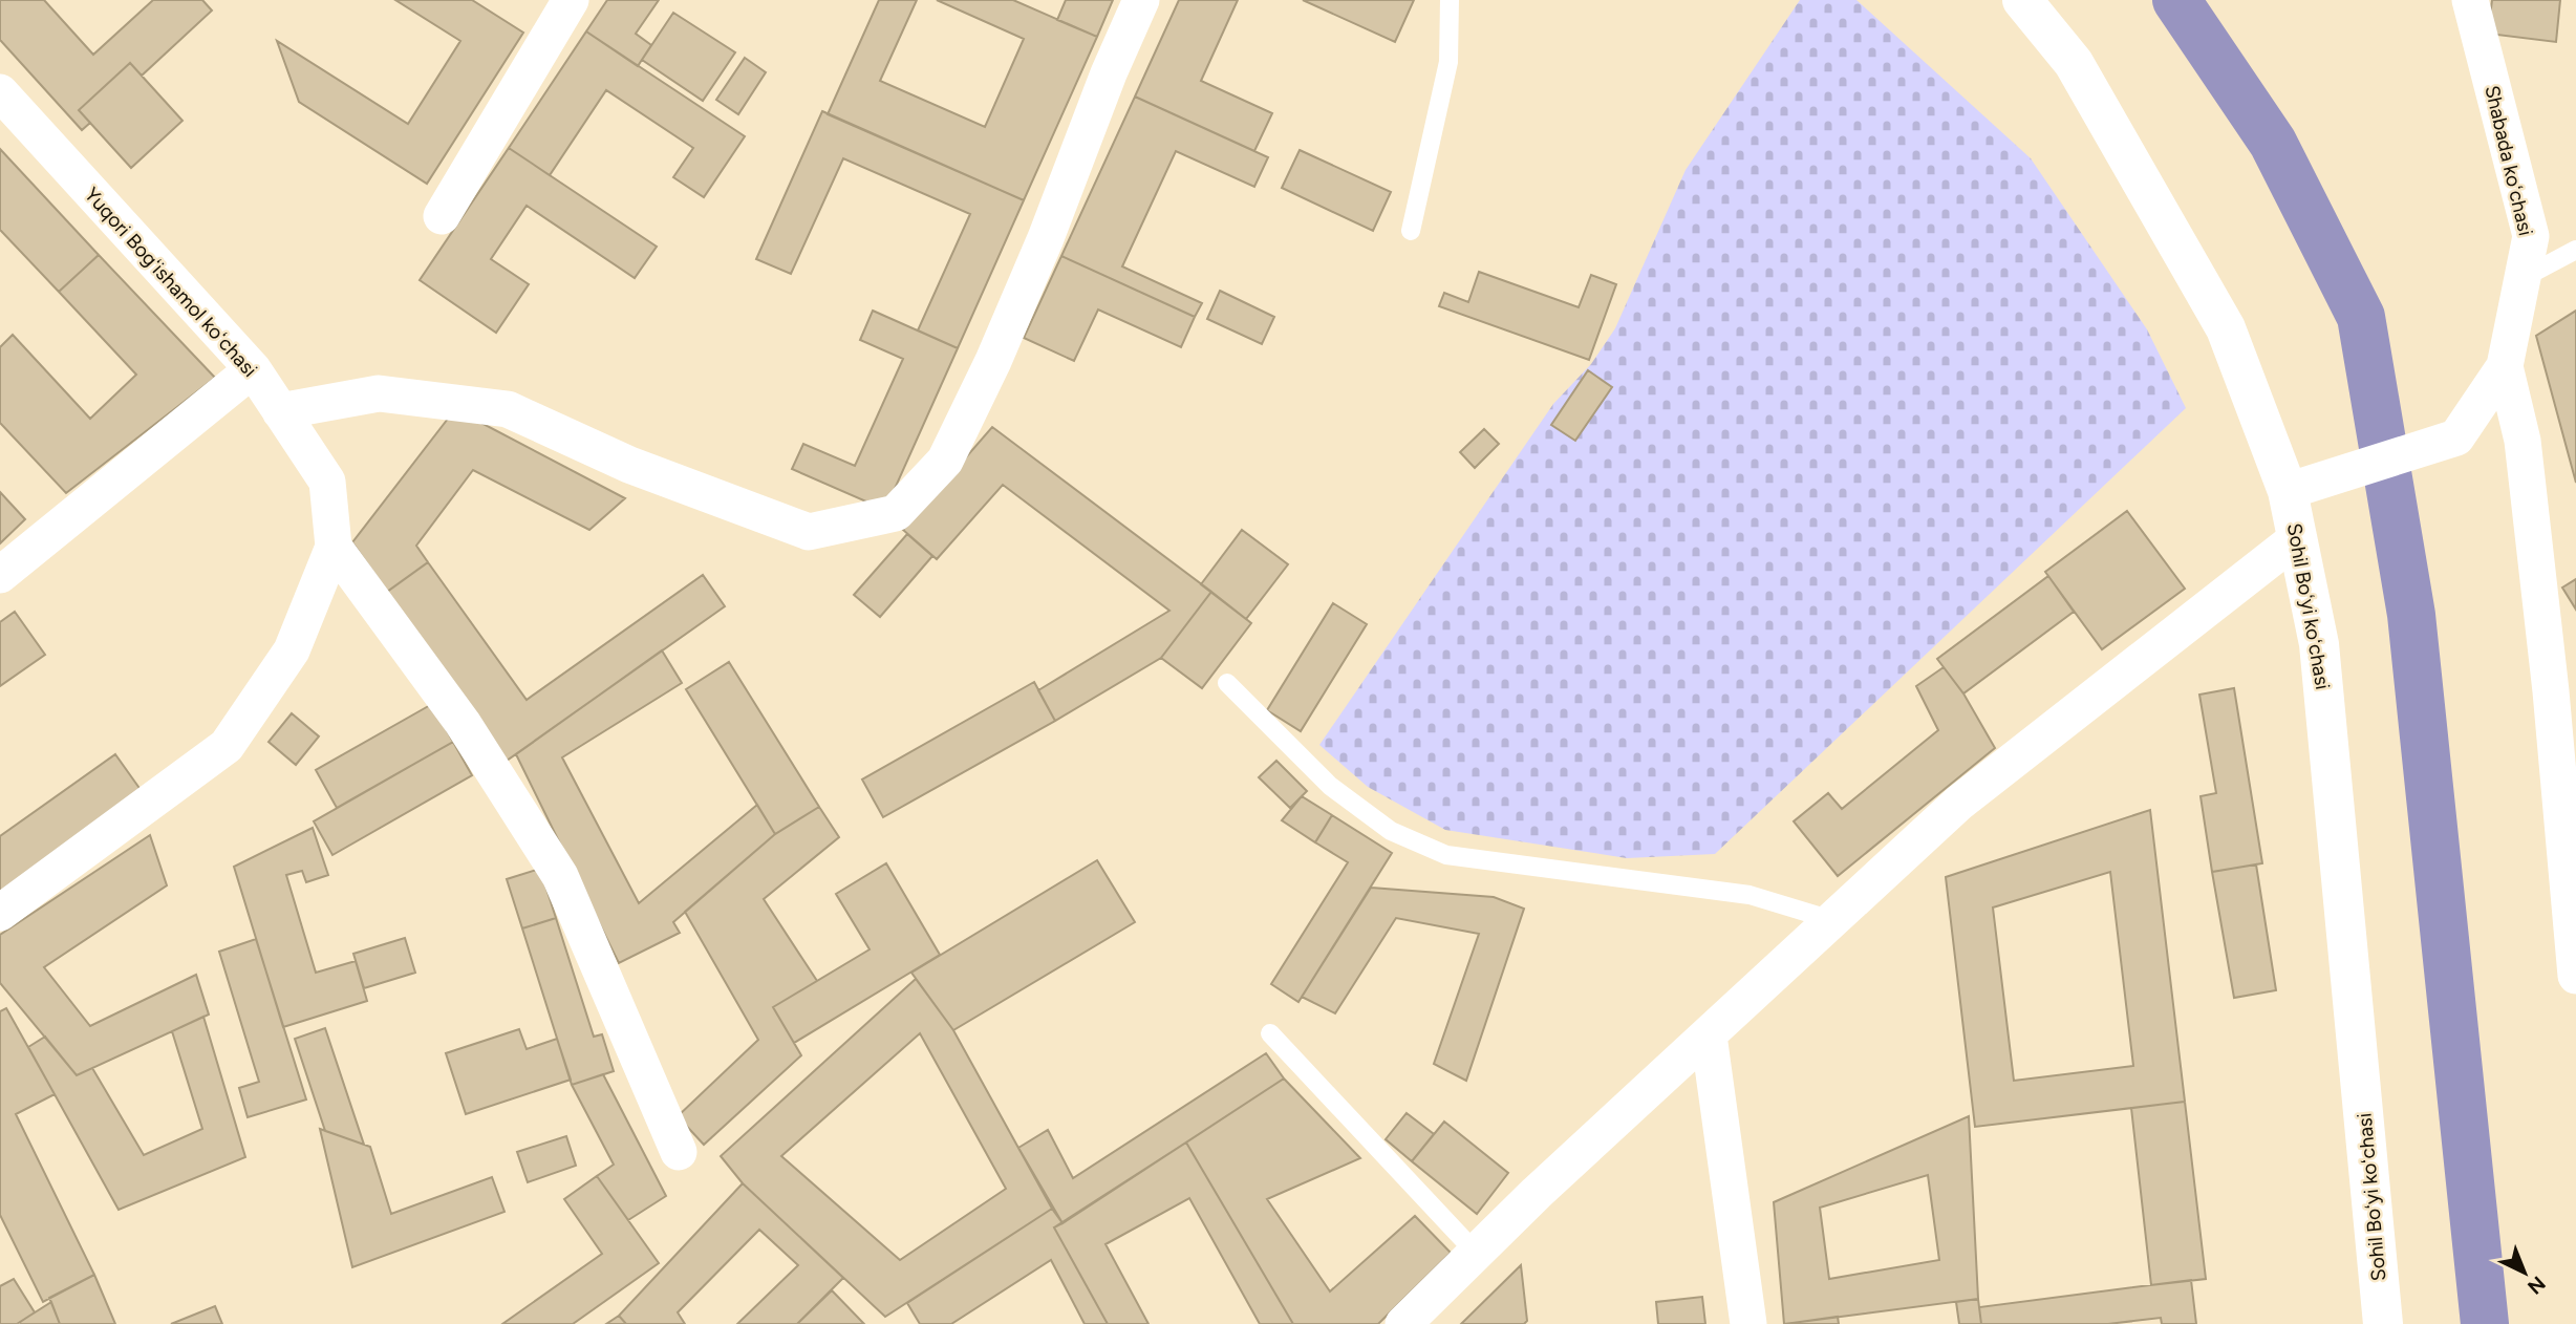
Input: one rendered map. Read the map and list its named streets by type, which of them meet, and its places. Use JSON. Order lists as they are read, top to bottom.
{
  "streets": {
    "main road": ["Sohil Boʻyi koʻchasi"],
    "street": ["Shabada koʻchasi", "Yuqori Bogʻishamol koʻchasi"]
  },
  "crossings": [
    ["Shabada koʻchasi", "Sohil Boʻyi koʻchasi"]
  ],
  "north": "bottom right"
}
